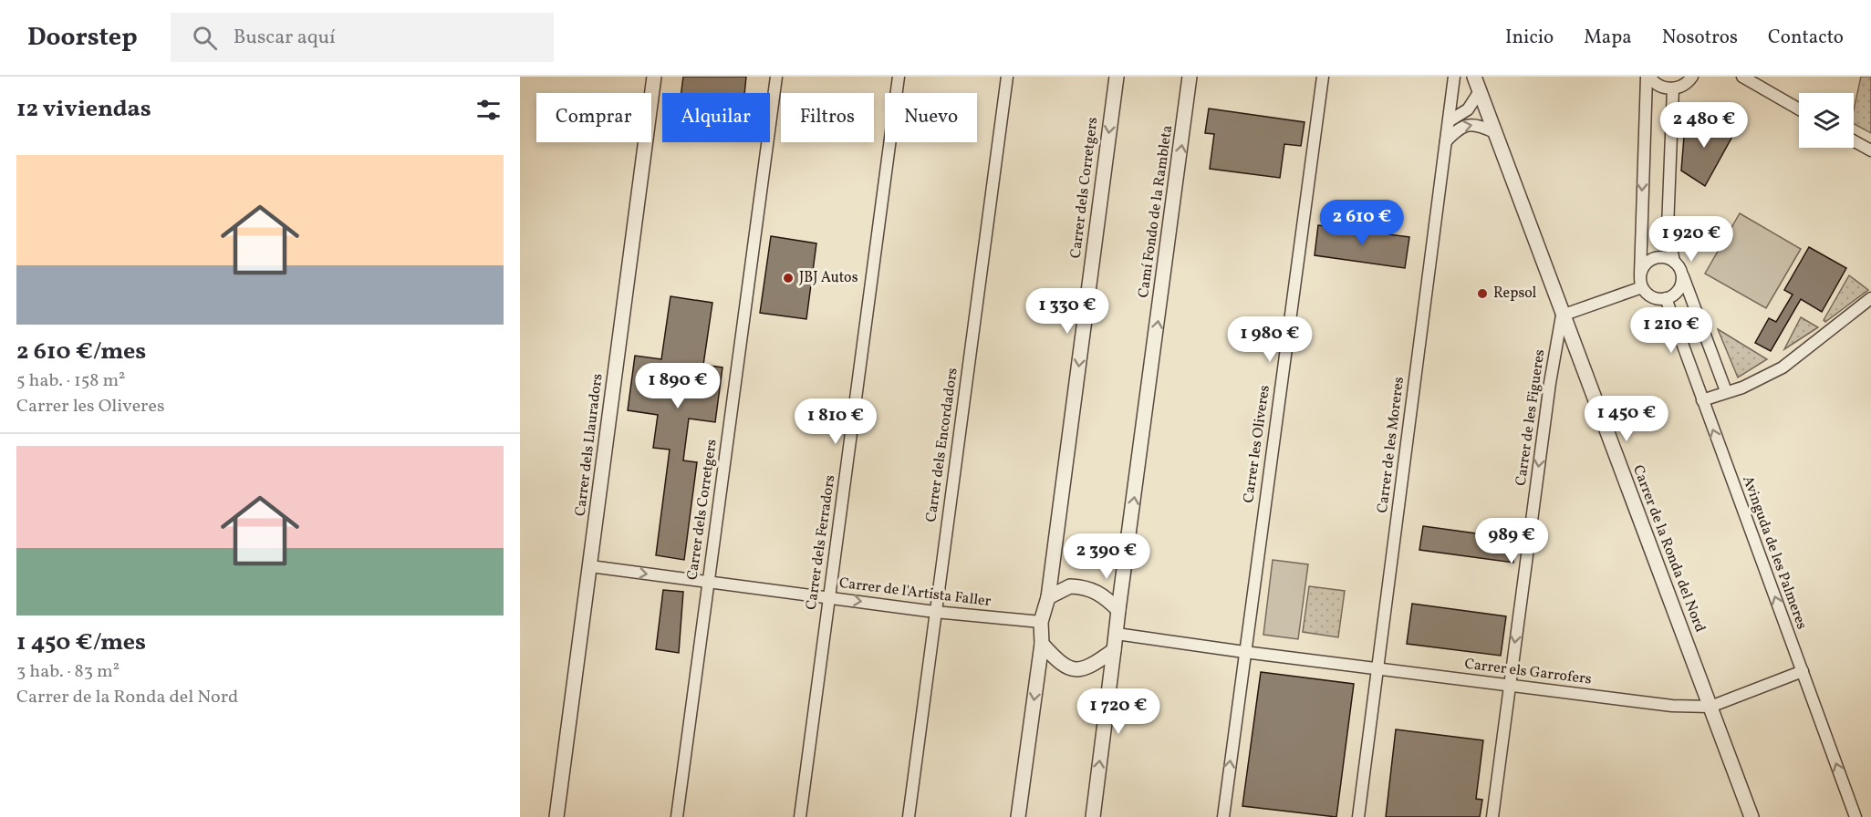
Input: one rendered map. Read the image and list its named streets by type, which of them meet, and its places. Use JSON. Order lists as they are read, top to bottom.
{
  "streets": {
    "street": [
      "Carrer dels Corretgers",
      "Camí Fondo de la Rambleta",
      "Carrer de les Figueres",
      "Carrer les Oliveres",
      "Carrer dels Llauradors",
      "Carrer dels Encordadors",
      "Carrer de les Moreres",
      "Carrer dels Ferradors",
      "Carrer de la Ronda del Nord",
      "Avinguda de les Palmeres",
      "Carrer de l'Artista Faller",
      "Carrer els Garrofers"
    ]
  },
  "crossings": [
    ["Carrer dels Corretgers", "Camí Fondo de la Rambleta"],
    ["Carrer dels Corretgers", "Carrer de l'Artista Faller"],
    ["Carrer dels Corretgers", "Carrer els Garrofers"],
    ["Camí Fondo de la Rambleta", "Carrer de l'Artista Faller"],
    ["Camí Fondo de la Rambleta", "Carrer els Garrofers"],
    ["Carrer de les Figueres", "Carrer de la Ronda del Nord"],
    ["Carrer de les Figueres", "Carrer els Garrofers"],
    ["Carrer les Oliveres", "Carrer els Garrofers"],
    ["Carrer dels Llauradors", "Carrer de l'Artista Faller"],
    ["Carrer dels Encordadors", "Carrer de l'Artista Faller"],
    ["Carrer de les Moreres", "Carrer els Garrofers"],
    ["Carrer dels Ferradors", "Carrer de l'Artista Faller"],
    ["Carrer de la Ronda del Nord", "Carrer els Garrofers"],
    ["Avinguda de les Palmeres", "Carrer els Garrofers"],
    ["Carrer de l'Artista Faller", "Carrer els Garrofers"]
  ],
  "one_way": [
    "Carrer dels Corretgers",
    "Camí Fondo de la Rambleta",
    "Carrer de les Figueres",
    "Avinguda de les Palmeres",
    "Carrer de l'Artista Faller"
  ],
  "places": ["JBJ Autos", "Repsol"],
  "page": {
    "header": "Doorstep",
    "search": "Buscar aquí",
    "nav": [
      "Inicio",
      "Mapa",
      "Nosotros",
      "Contacto"
    ],
    "heading": "12 viviendas",
    "chip": [
      "Comprar",
      "Alquilar",
      "Filtros",
      "Nuevo"
    ],
    "price": [
      "2 480 €",
      "2 610 €",
      "1 920 €",
      "1 330 €",
      "1 210 €",
      "1 980 €",
      "1 890 €",
      "1 450 €",
      "1 810 €",
      "989 €",
      "2 390 €",
      "1 720 €"
    ],
    "list": [
      {
        "name": "2 610 €/mes",
        "note": "5 hab. · 158 m² · Carrer les Oliveres"
      },
      {
        "name": "1 450 €/mes",
        "note": "3 hab. · 83 m² · Carrer de la Ronda del Nord"
      }
    ]
  }
}
